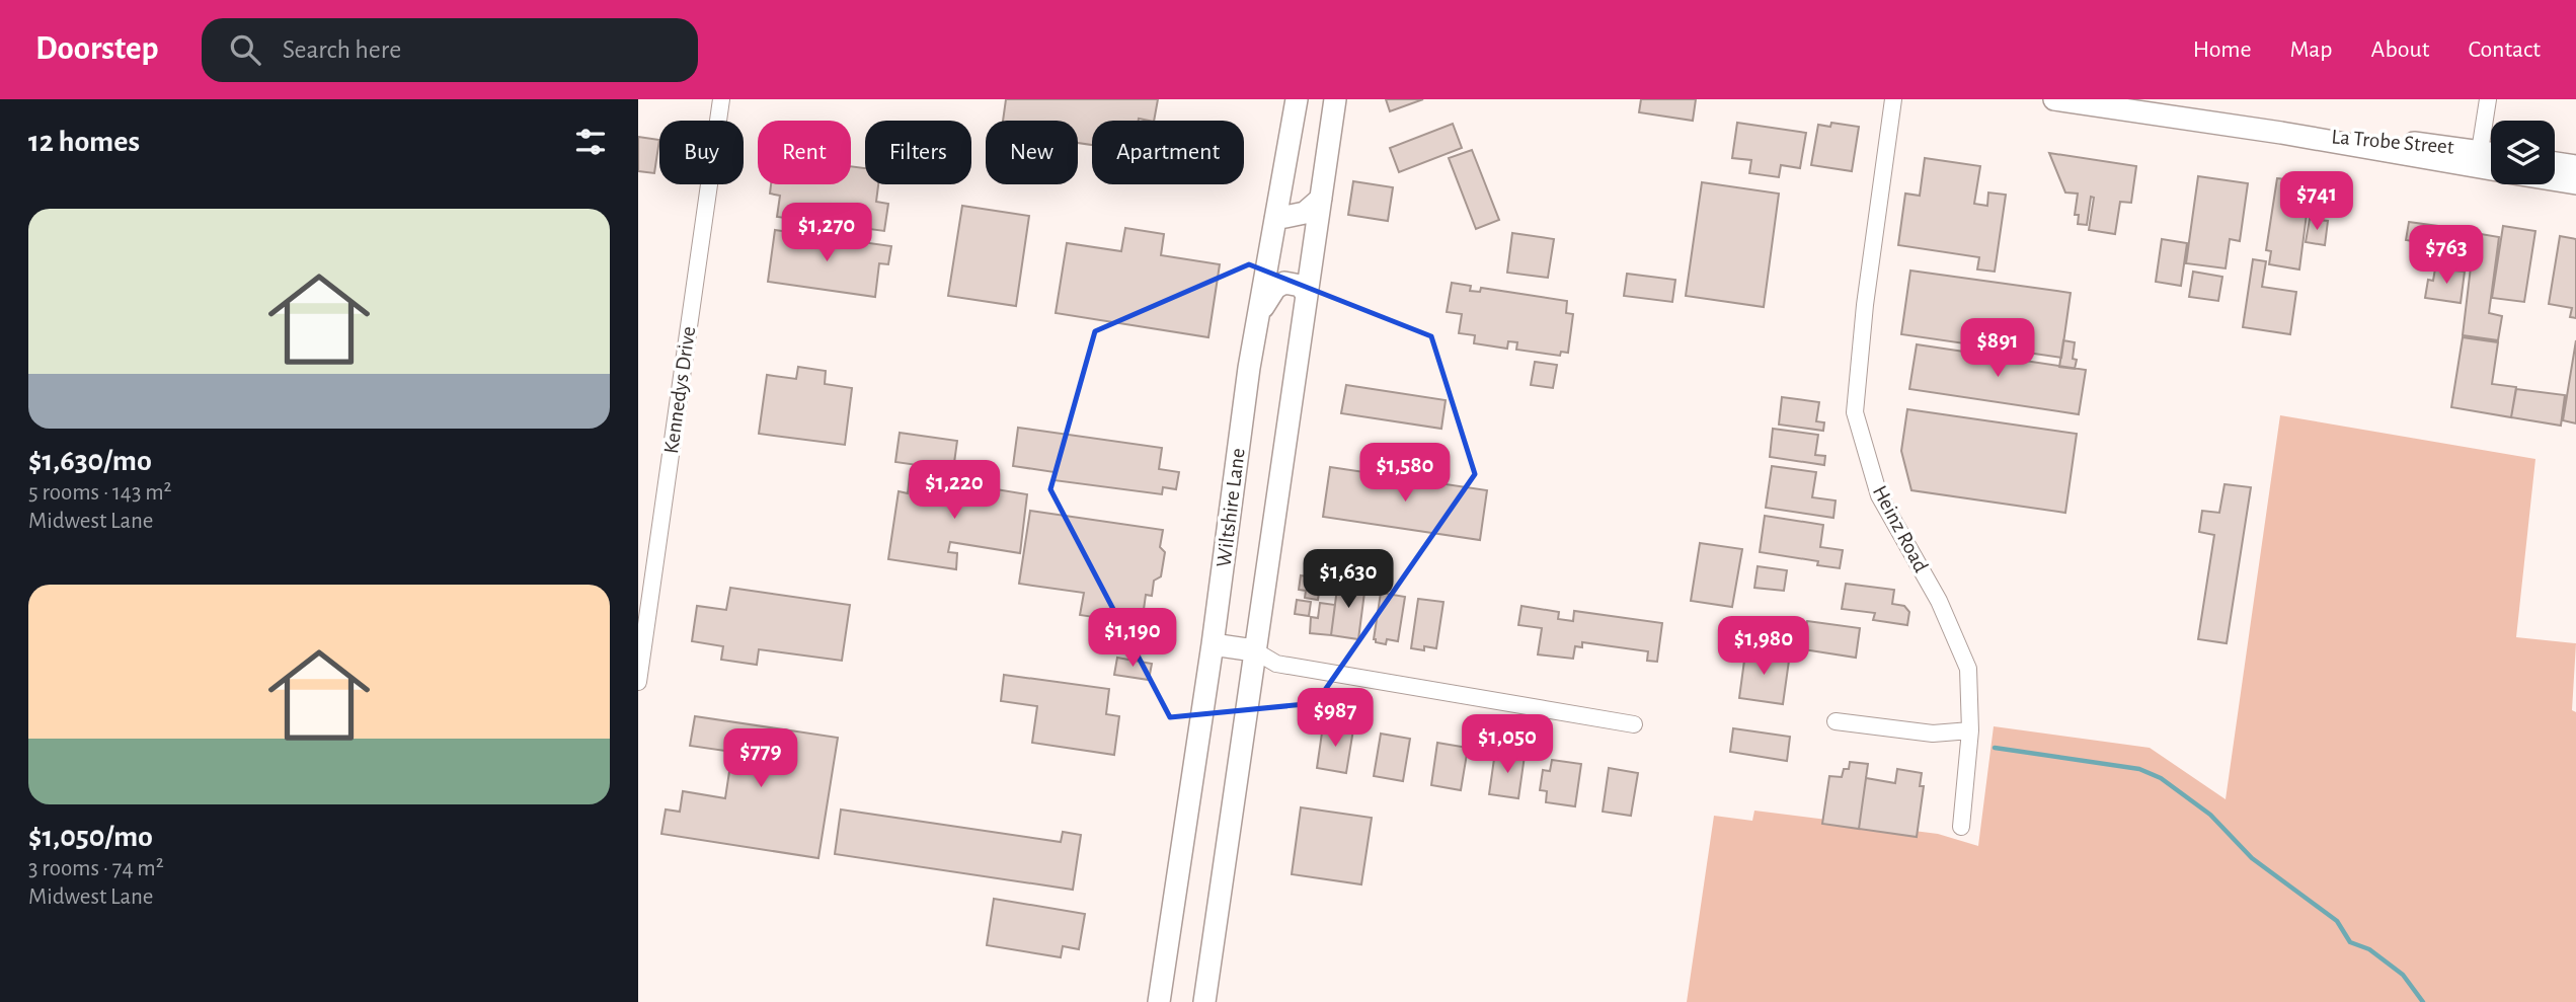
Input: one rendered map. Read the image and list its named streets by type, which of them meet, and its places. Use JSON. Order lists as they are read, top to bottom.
{
  "streets": {
    "main road": ["La Trobe Street", "Wiltshire Lane"],
    "street": ["Kennedys Drive", "Heinz Road"]
  },
  "page": {
    "header": "Doorstep",
    "search": "Search here",
    "nav": [
      "Home",
      "Map",
      "About",
      "Contact"
    ],
    "heading": "12 homes",
    "chip": [
      "Buy",
      "Rent",
      "Filters",
      "New",
      "Apartment"
    ],
    "price": [
      "$741",
      "$1,270",
      "$763",
      "$891",
      "$1,580",
      "$1,220",
      "$1,630",
      "$1,190",
      "$1,980",
      "$987",
      "$1,050",
      "$779"
    ],
    "list": [
      {
        "name": "$1,630/mo",
        "note": "5 rooms · 143 m² · Midwest Lane"
      },
      {
        "name": "$1,050/mo",
        "note": "3 rooms · 74 m² · Midwest Lane"
      }
    ]
  }
}
